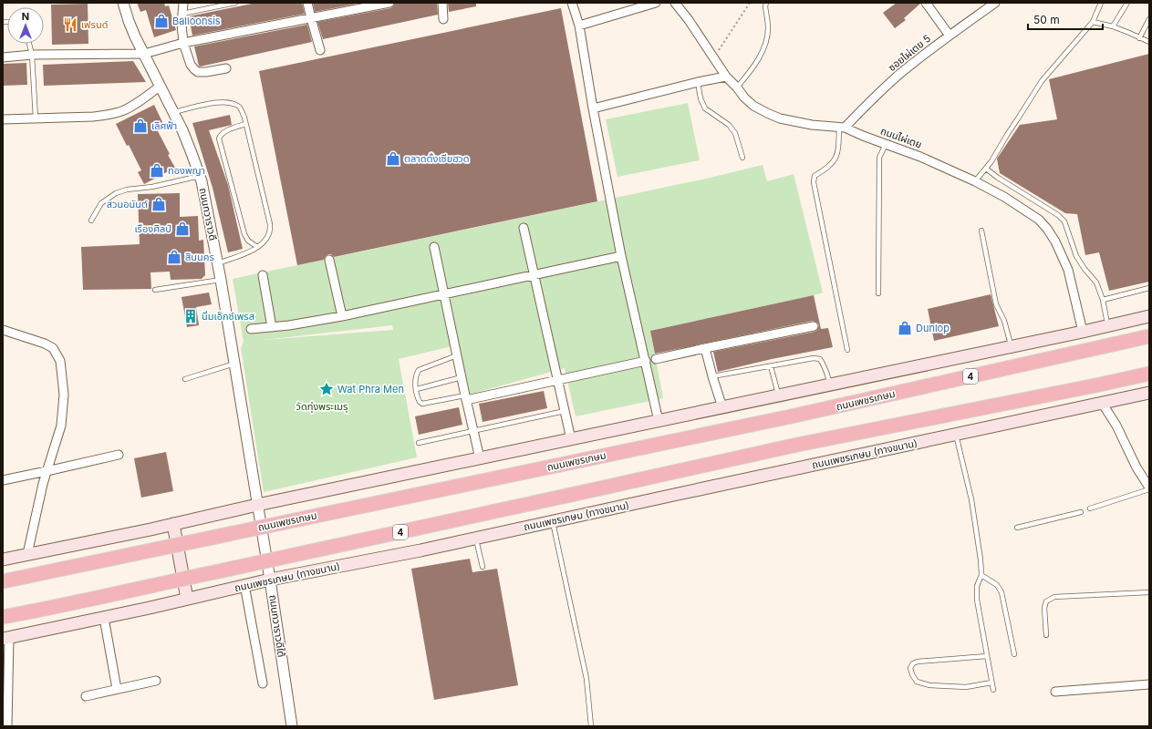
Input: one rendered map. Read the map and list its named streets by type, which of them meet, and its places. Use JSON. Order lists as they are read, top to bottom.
{
  "streets": {
    "highway": ["4", "ถนนเพชรเกษม"],
    "main road": ["ถนนเพชรเกษม (ทางขนาน)"],
    "street": [
      "ซอยไผ่เตย 5",
      "ถนนไผ่เตย",
      "ถนนทวาราวดี",
      "ถนนทวาราวดีใต้"
    ]
  },
  "crossings": [
    ["ซอยไผ่เตย 5", "ถนนไผ่เตย"],
    ["ถนนไผ่เตย", "4"],
    ["ถนนทวาราวดี", "4"],
    ["ถนนทวาราวดี", "ถนนทวาราวดีใต้"],
    ["4", "ถนนทวาราวดีใต้"],
    ["ถนนเพชรเกษม (ทางขนาน)", "ถนนทวาราวดีใต้"]
  ],
  "parks": ["วัดทุ่งพระเมรุ"],
  "places": {
    "shop": [
      "Balloonsis",
      "เลิศฟ้า",
      "ตลาดตั้งเซียฮวด",
      "ทองพญา",
      "สวนอนันต์",
      "เรืองศิลป์",
      "สินนคร",
      "Dunlop"
    ],
    "restaurant": ["เฟรนด์"],
    "building": ["นิ่มเอ็กซ์เพรส"],
    "place": ["Wat Phra Men"]
  },
  "scale_bar": "50 m",
  "north": "top"
}
